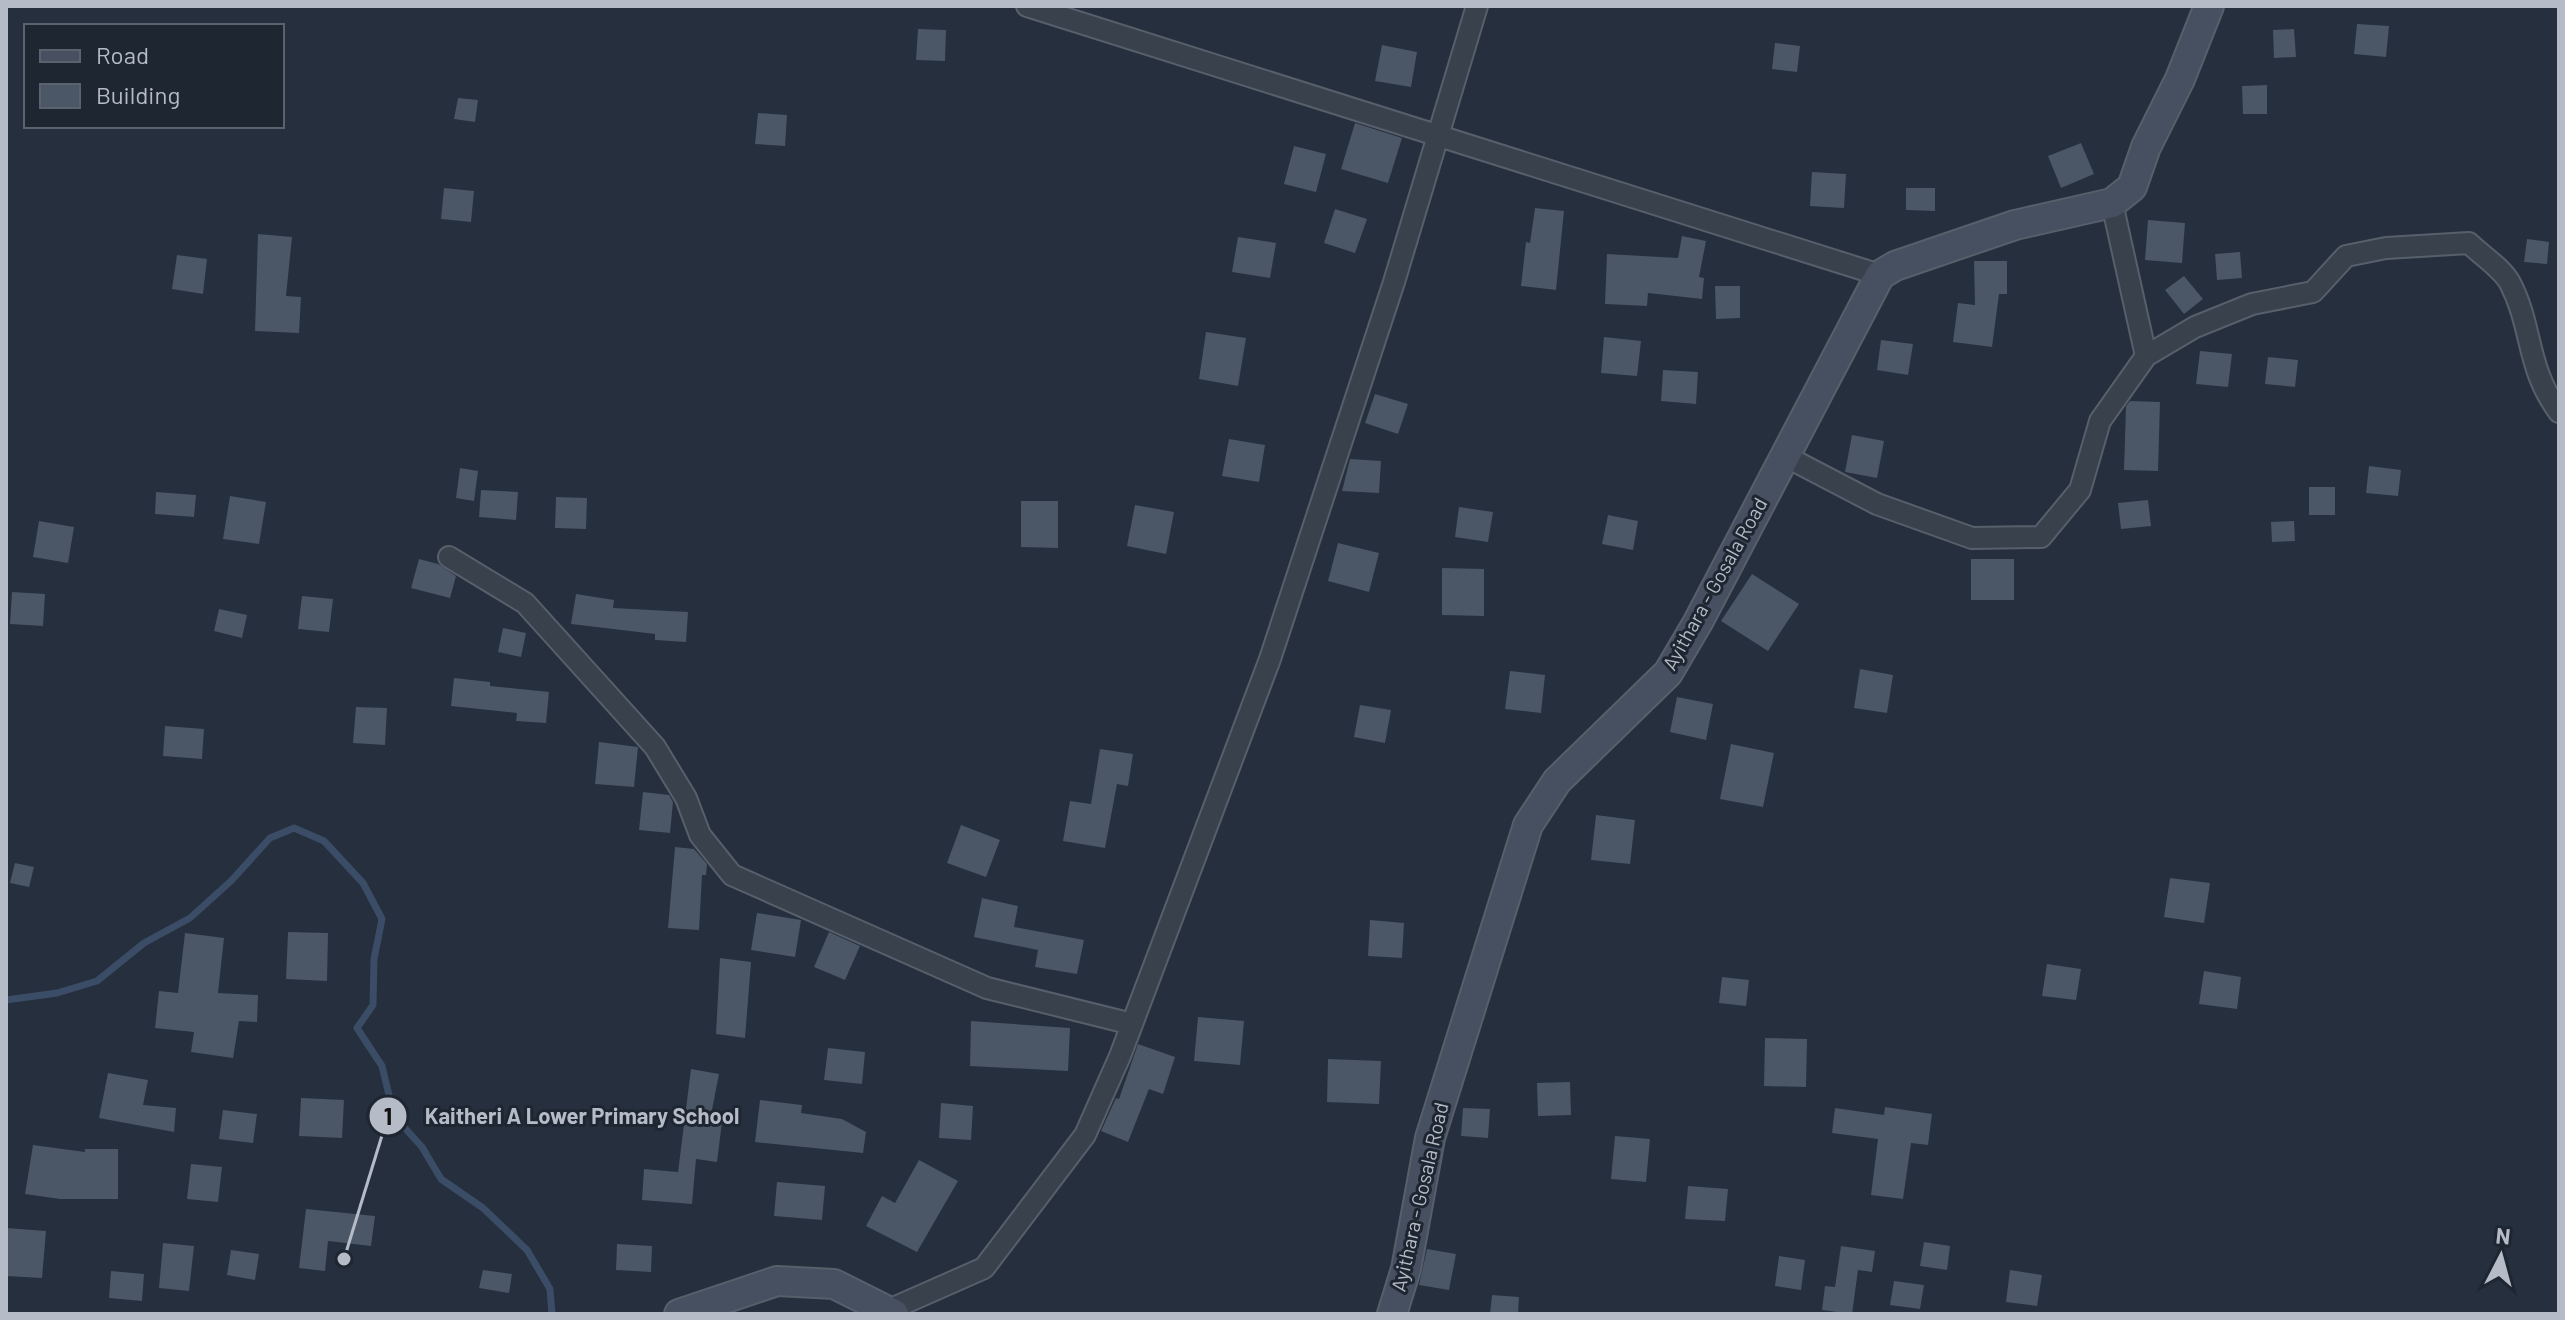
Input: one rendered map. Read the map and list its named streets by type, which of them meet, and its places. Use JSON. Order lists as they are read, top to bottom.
{
  "streets": {
    "main road": ["Ayithara - Gosala Road"]
  },
  "places": ["Kaitheri A Lower Primary School"],
  "legend": ["Road", "Building"],
  "north": "top"
}
